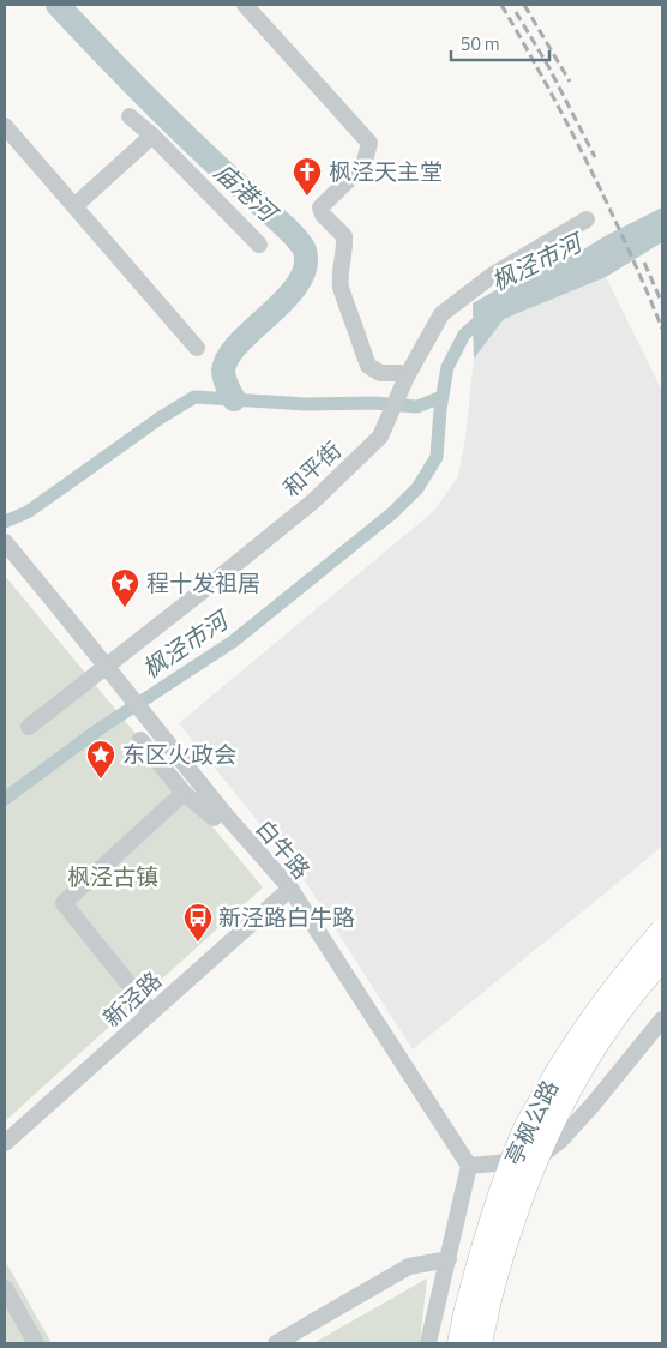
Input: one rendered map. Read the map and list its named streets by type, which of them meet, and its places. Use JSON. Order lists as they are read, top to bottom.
{
  "streets": {
    "highway": ["亭枫公路"],
    "street": ["和平街", "白牛路", "新泾路"]
  },
  "crossings": [
    ["白牛路", "新泾路"]
  ],
  "water": ["庙港河", "枫泾市河"],
  "parks": ["枫泾古镇"],
  "places": {
    "church": ["枫泾天主堂"],
    "place": ["程十发祖居", "东区火政会"],
    "bus stop": ["新泾路白牛路"]
  },
  "scale_bar": "50 m"
}
